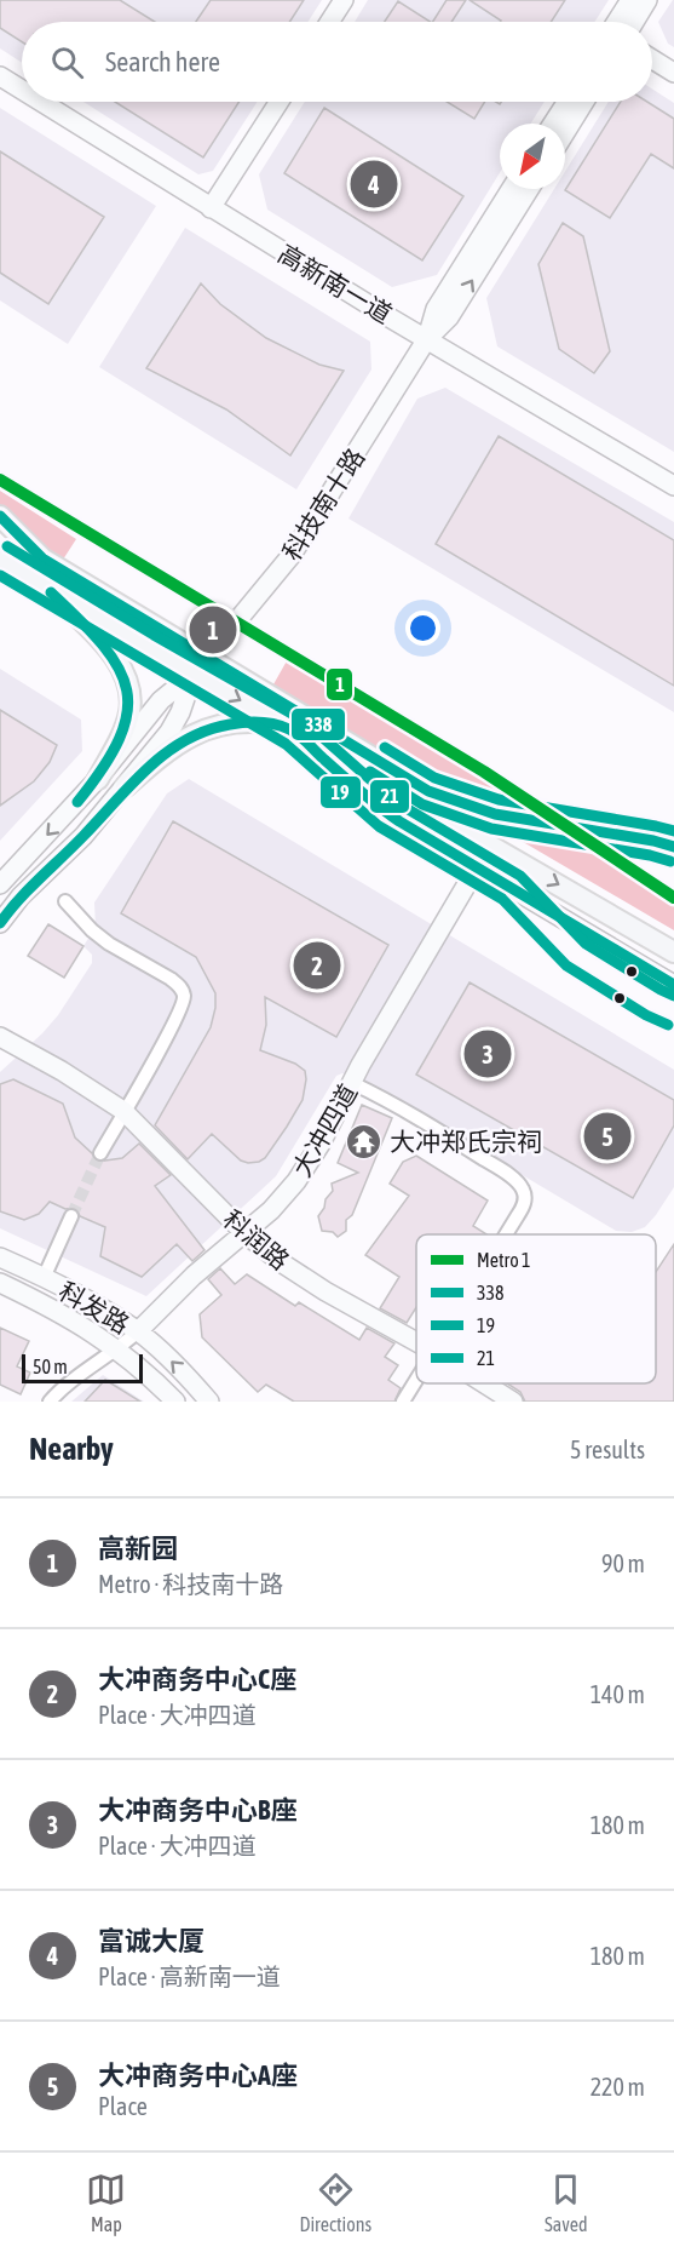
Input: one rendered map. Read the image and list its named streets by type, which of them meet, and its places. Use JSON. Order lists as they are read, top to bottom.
{
  "streets": {
    "street": [
      "高新南一道",
      "科技南十路",
      "大冲四道",
      "科润路",
      "科发路"
    ]
  },
  "crossings": [
    ["高新南一道", "科技南十路"],
    ["大冲四道", "科润路"],
    ["大冲四道", "科发路"]
  ],
  "places": {
    "temple": ["大冲郑氏宗祠"]
  },
  "lines": [
    "metro line 1",
    "transit line 338",
    "transit line 21",
    "transit line 19"
  ],
  "legend": [
    "Metro 1",
    "338",
    "19",
    "21"
  ],
  "scale_bar": "50 m",
  "north": "bottom left",
  "page": {
    "search": "Search here",
    "pins": [
      "4",
      "1",
      "2",
      "3",
      "5"
    ],
    "scale": "50 m",
    "heading": ["Nearby", "5 results"],
    "list": [
      {
        "mark": "1",
        "name": "高新园",
        "note": "Metro · 科技南十路",
        "value": "90 m"
      },
      {
        "mark": "2",
        "name": "大冲商务中心C座",
        "note": "Place · 大冲四道",
        "value": "140 m"
      },
      {
        "mark": "3",
        "name": "大冲商务中心B座",
        "note": "Place · 大冲四道",
        "value": "180 m"
      },
      {
        "mark": "4",
        "name": "富诚大厦",
        "note": "Place · 高新南一道",
        "value": "180 m"
      },
      {
        "mark": "5",
        "name": "大冲商务中心A座",
        "note": "Place",
        "value": "220 m"
      }
    ],
    "nav": ["Map", "Directions", "Saved"]
  }
}
